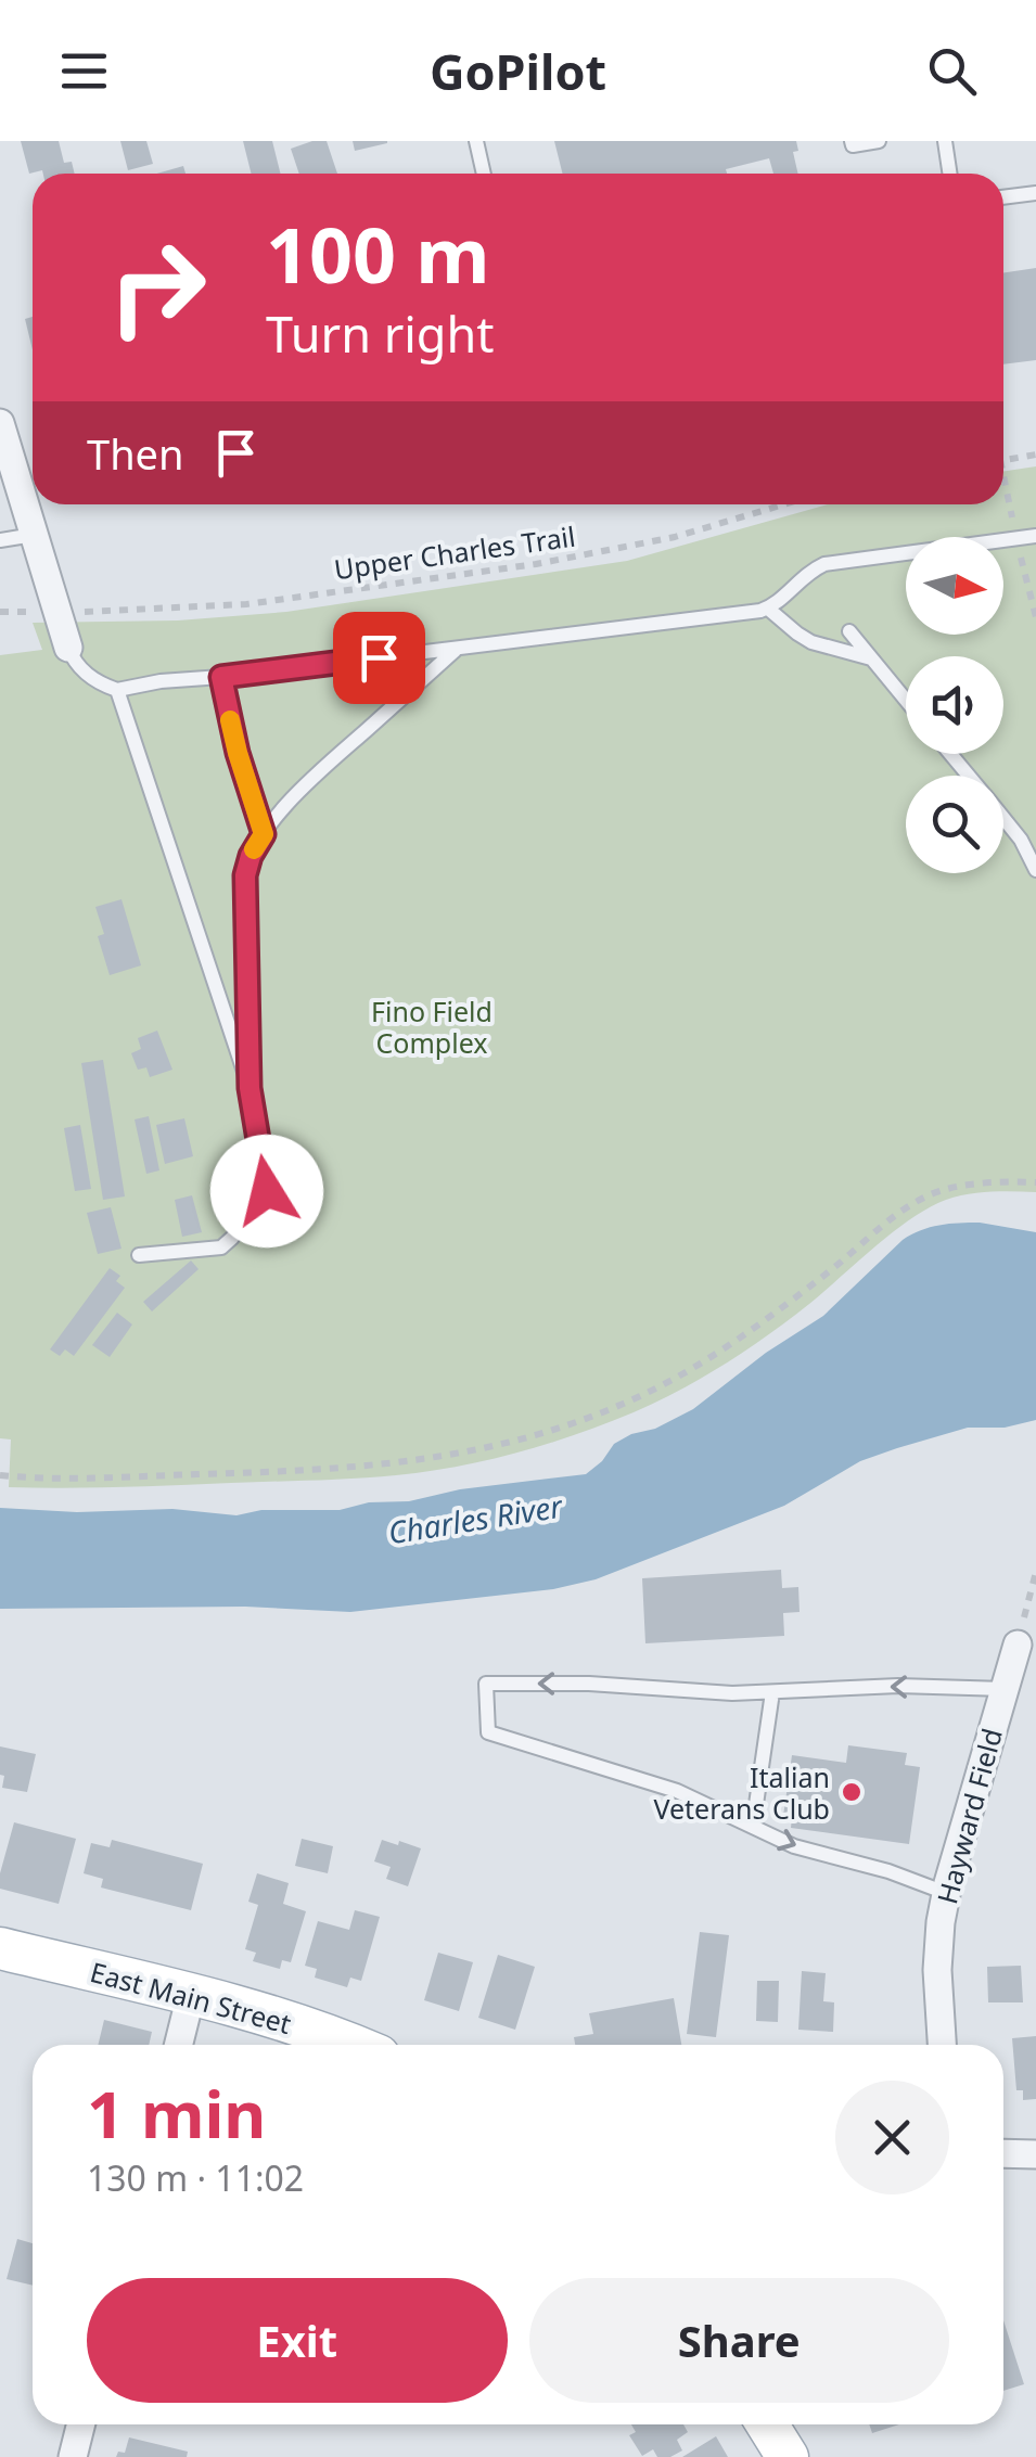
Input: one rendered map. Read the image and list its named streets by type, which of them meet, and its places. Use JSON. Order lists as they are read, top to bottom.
{
  "streets": {
    "main road": ["East Main Street"],
    "street": ["Hayward Field"],
    "path": ["Upper Charles Trail"]
  },
  "water": ["Charles River"],
  "parks": ["Fino Field Complex"],
  "places": ["Italian Veterans Club"],
  "north": "right",
  "page": {
    "header": "GoPilot",
    "turn": ["100 m", "Turn right"],
    "then": "Then",
    "heading": ["1 min", "130 m · 11:02"],
    "buttons": ["Exit", "Share"]
  }
}
